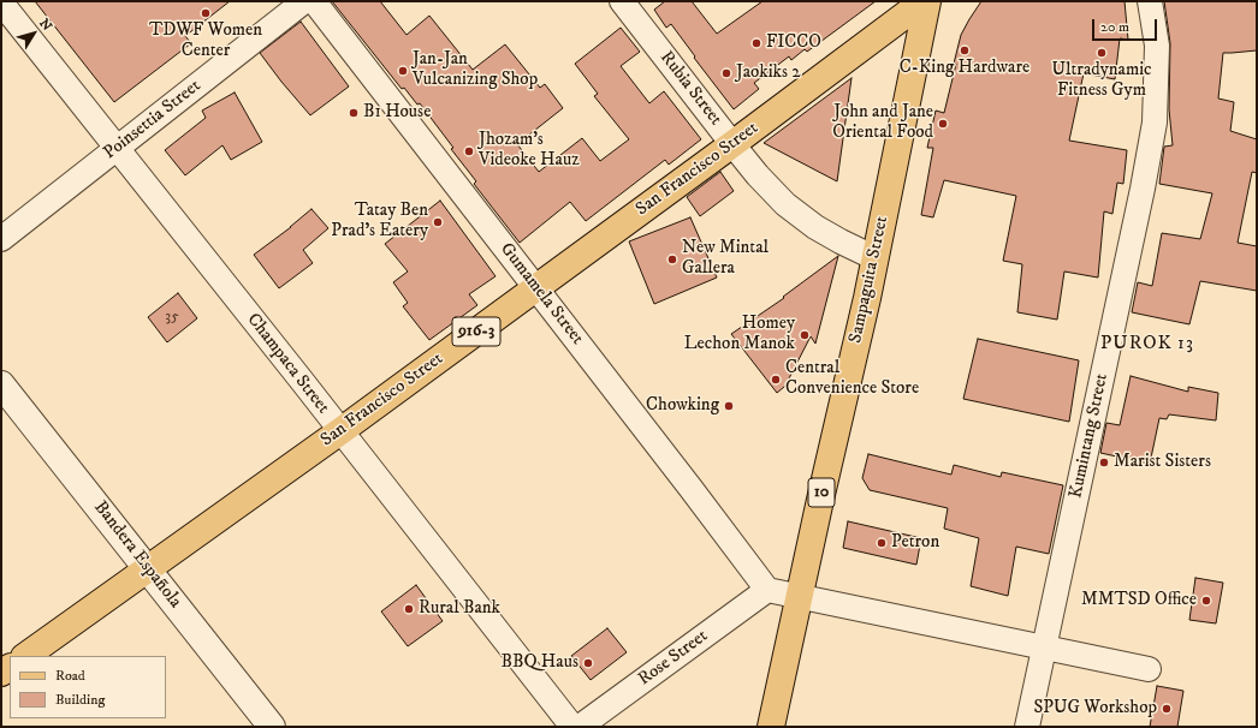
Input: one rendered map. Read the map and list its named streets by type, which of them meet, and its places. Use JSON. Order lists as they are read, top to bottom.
{
  "streets": {
    "main road": [
      "San Francisco Street",
      "Sampaguita Street",
      "916-3",
      "10"
    ],
    "street": [
      "Rubia Street",
      "Poinsettia Street",
      "Gumamela Street",
      "Champaca Street",
      "Kumintang Street",
      "Bandera Española",
      "Rose Street"
    ]
  },
  "crossings": [
    ["Rubia Street", "San Francisco Street"],
    ["Rubia Street", "Sampaguita Street"],
    ["Poinsettia Street", "Champaca Street"],
    ["San Francisco Street", "Sampaguita Street"],
    ["San Francisco Street", "Gumamela Street"],
    ["San Francisco Street", "Champaca Street"],
    ["San Francisco Street", "Bandera Española"],
    ["Gumamela Street", "Rose Street"]
  ],
  "districts": ["PUROK 13"],
  "places": [
    "TDWF Women Center",
    "FICCO",
    "C-King Hardware",
    "Ultradynamic Fitness Gym",
    "Jan-Jan Vulcanizing Shop",
    "Jaokiks 2",
    "B1 House",
    "John and Jane Oriental Food",
    "Jhozam's Videoke Hauz",
    "Tatay Ben Prad's Eatery",
    "New Mintal Gallera",
    "Homey Lechon Manok",
    "Central Convenience Store",
    "Chowking",
    "Marist Sisters",
    "Petron",
    "MMTSD Office",
    "Rural Bank",
    "BBQ Haus",
    "SPUG Workshop"
  ],
  "house_numbers": ["35"],
  "legend": ["Road", "Building"],
  "scale_bar": "20 m",
  "north": "top right"
}
